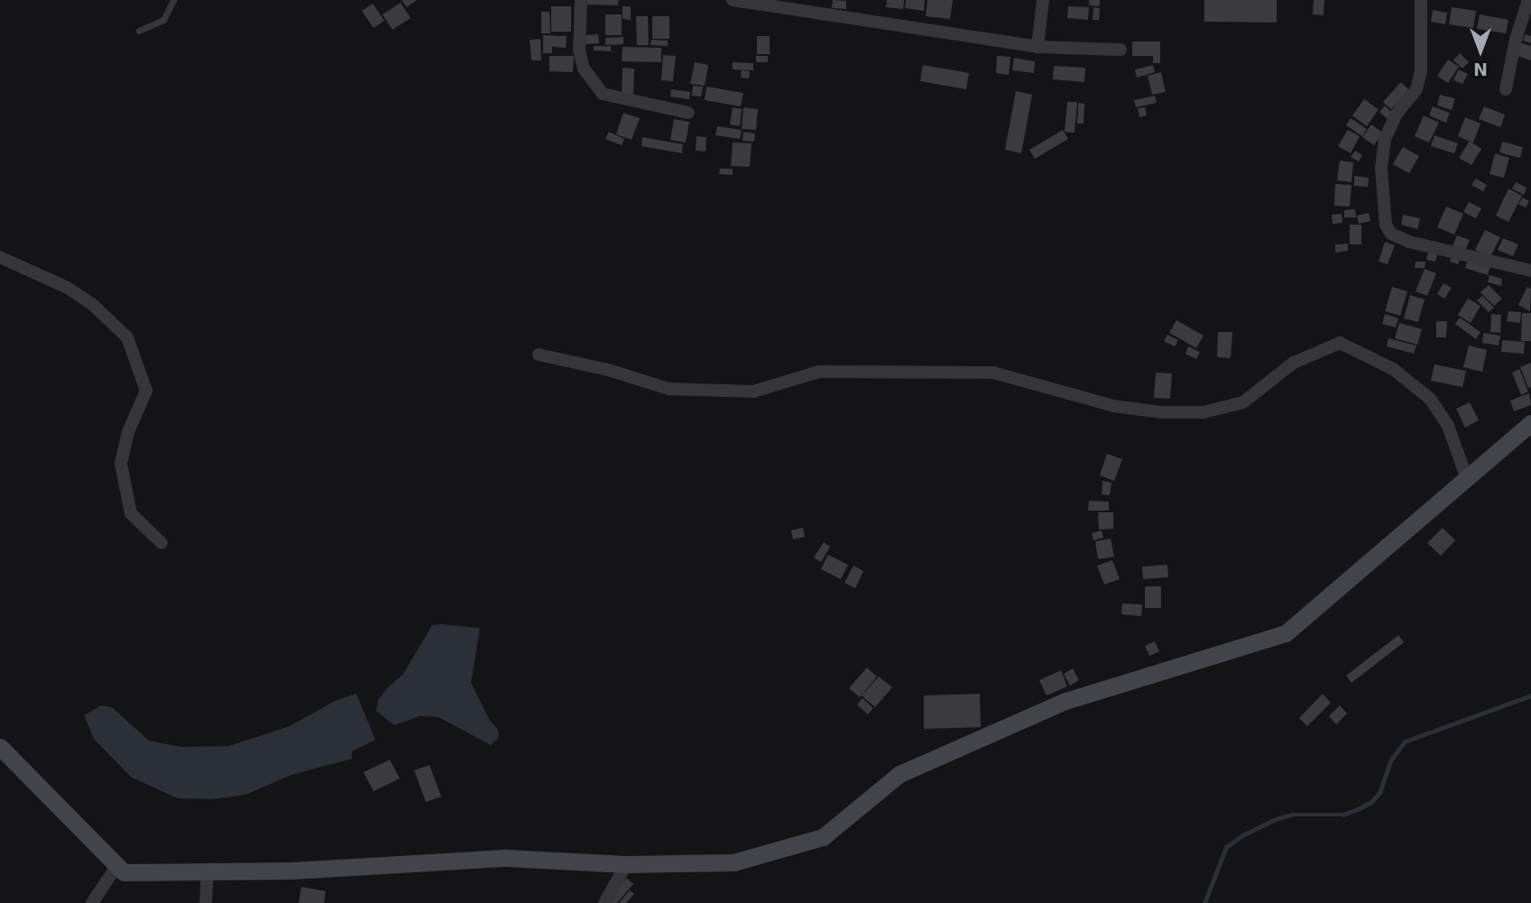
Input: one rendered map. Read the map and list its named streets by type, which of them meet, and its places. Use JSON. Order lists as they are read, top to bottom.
{
  "north": "bottom"
}
